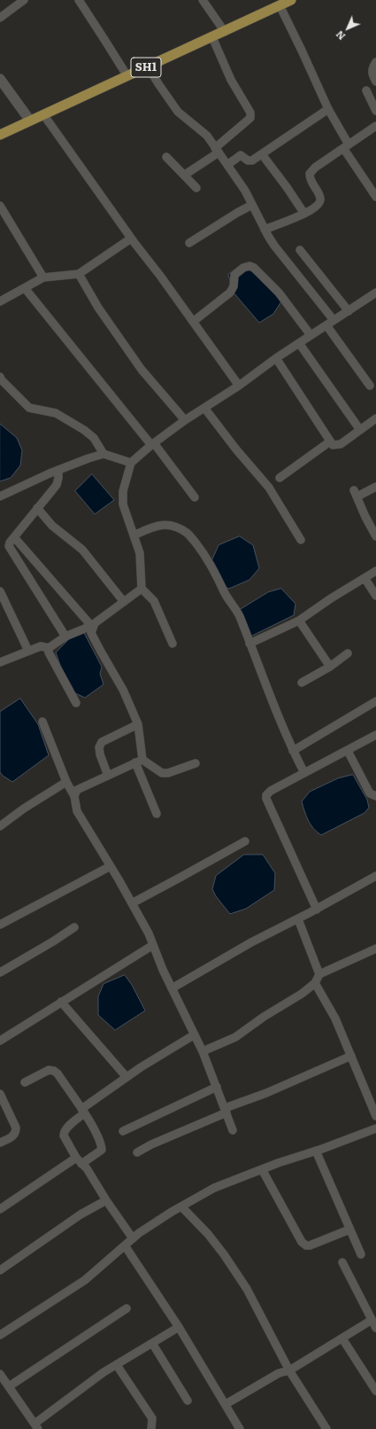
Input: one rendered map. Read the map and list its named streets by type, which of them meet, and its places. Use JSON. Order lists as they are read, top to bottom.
{
  "streets": {
    "main road": ["SH1"]
  },
  "north": "bottom left"
}
